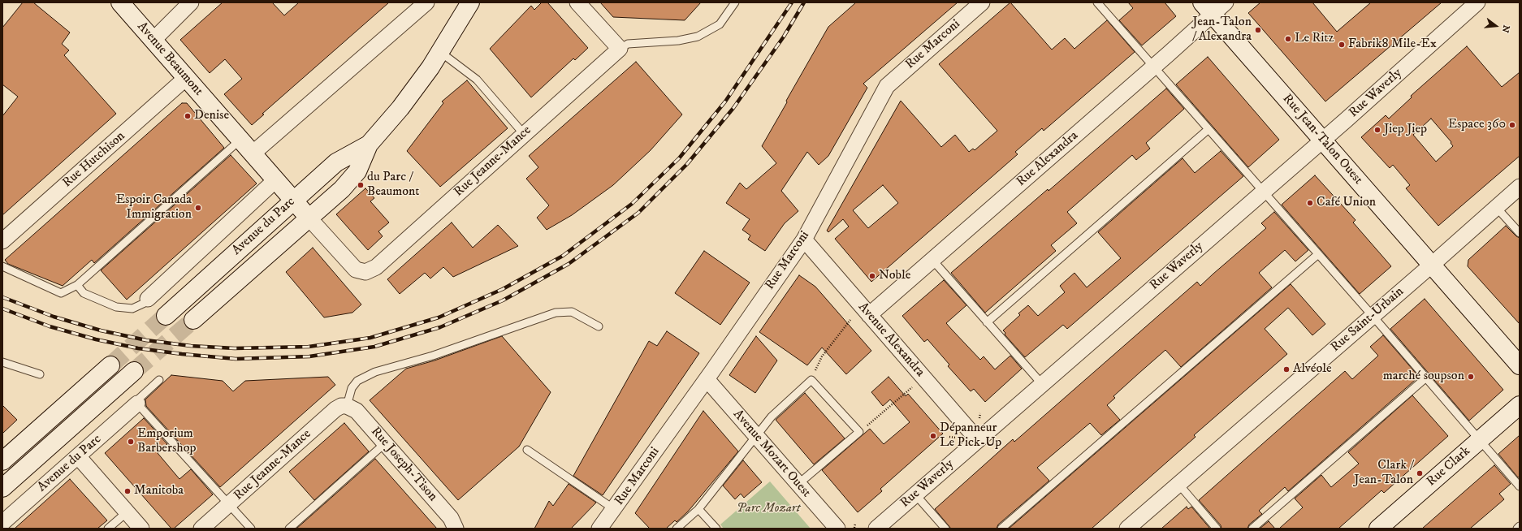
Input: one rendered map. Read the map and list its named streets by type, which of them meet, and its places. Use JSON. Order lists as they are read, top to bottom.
{
  "streets": {
    "main road": [
      "Avenue Beaumont",
      "Rue Jean-Talon Ouest",
      "Avenue du Parc",
      "Rue Clark"
    ],
    "street": [
      "Rue Marconi",
      "Rue Waverly",
      "Rue Alexandra",
      "Rue Hutchison",
      "Rue Jeanne-Mance",
      "Rue Saint-Urbain",
      "Avenue Alexandra",
      "Avenue Mozart Ouest",
      "Rue Joseph-Tison"
    ]
  },
  "crossings": [
    ["Rue Marconi", "Avenue Alexandra"],
    ["Rue Marconi", "Avenue Mozart Ouest"],
    ["Avenue Beaumont", "Rue Hutchison"],
    ["Avenue Beaumont", "Rue Jeanne-Mance"],
    ["Avenue Beaumont", "Avenue du Parc"],
    ["Rue Waverly", "Rue Jean-Talon Ouest"],
    ["Rue Waverly", "Avenue Alexandra"],
    ["Rue Jean-Talon Ouest", "Rue Alexandra"],
    ["Rue Jean-Talon Ouest", "Rue Saint-Urbain"],
    ["Rue Alexandra", "Avenue Alexandra"],
    ["Rue Jeanne-Mance", "Rue Joseph-Tison"]
  ],
  "parks": ["Parc Mozart"],
  "places": [
    "Jean-Talon / Alexandra",
    "Le Ritz",
    "Fabrik8 Mile-Ex",
    "Denise",
    "Espace 360",
    "Jiep Jiep",
    "du Parc / Beaumont",
    "Café Union",
    "Espoir Canada Immigration",
    "Noble",
    "Alvéole",
    "marché soupson",
    "Dépanneur Le Pick-Up",
    "Emporium Barbershop",
    "Clark / Jean-Talon",
    "Manitoba"
  ],
  "north": "right"
}
